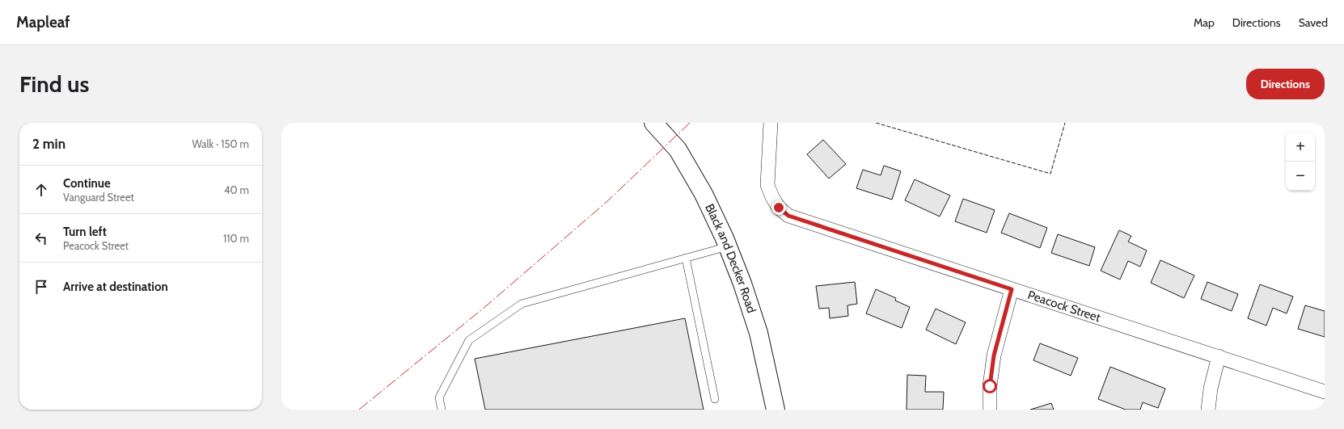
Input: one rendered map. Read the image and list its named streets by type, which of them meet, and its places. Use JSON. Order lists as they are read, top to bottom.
{
  "streets": {
    "main road": ["Black and Decker Road"],
    "street": ["Peacock Street"]
  },
  "page": {
    "header": "Mapleaf",
    "nav": ["Map", "Directions", "Saved"],
    "buttons": "Directions",
    "title": "Find us",
    "heading": ["2 min", "Walk · 150 m"],
    "map_buttons": ["+", "−"],
    "list": [
      ["Continue", "Vanguard Street", "40 m"],
      ["Turn left", "Peacock Street", "110 m"],
      "Arrive at destination"
    ]
  }
}
